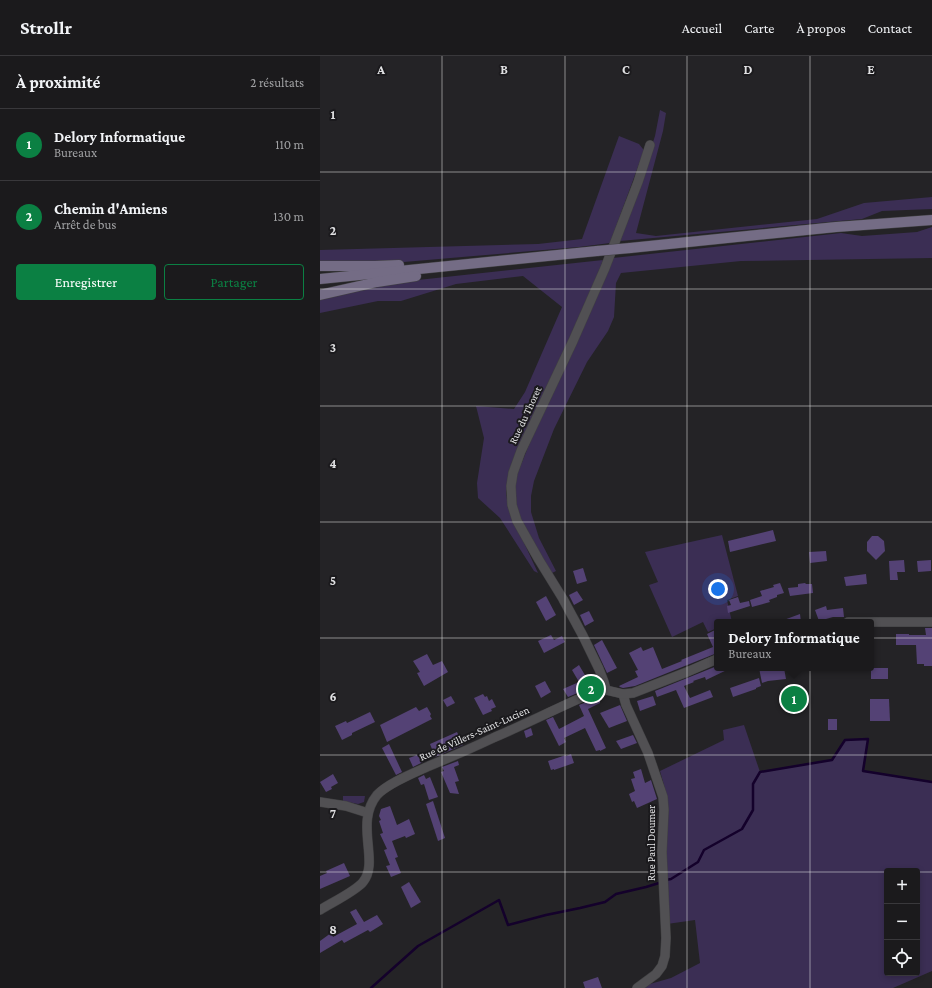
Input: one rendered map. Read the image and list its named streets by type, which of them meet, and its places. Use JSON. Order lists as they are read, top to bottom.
{
  "streets": {
    "street": ["Rue du Thoret", "Rue de Villers-Saint-Lucien", "Rue Paul Doumer"]
  },
  "crossings": [
    ["Rue du Thoret", "Rue de Villers-Saint-Lucien"],
    ["Rue de Villers-Saint-Lucien", "Rue Paul Doumer"]
  ],
  "page": {
    "header": "Strollr",
    "nav": [
      "Accueil",
      "Carte",
      "À propos",
      "Contact"
    ],
    "heading": ["À proximité", "2 résultats"],
    "list": [
      {
        "mark": "1",
        "name": "Delory Informatique",
        "note": "Bureaux",
        "value": "110 m"
      },
      {
        "mark": "2",
        "name": "Chemin d'Amiens",
        "note": "Arrêt de bus",
        "value": "130 m"
      }
    ],
    "buttons": ["Enregistrer", "Partager"],
    "popup": ["Delory Informatique", "Bureaux"],
    "pins": ["2", "1"],
    "map_buttons": ["+", "−"]
  },
  "grid": {
    "columns": [
      "A",
      "B",
      "C",
      "D",
      "E"
    ],
    "rows": [
      "1",
      "2",
      "3",
      "4",
      "5",
      "6",
      "7",
      "8"
    ]
  }
}
